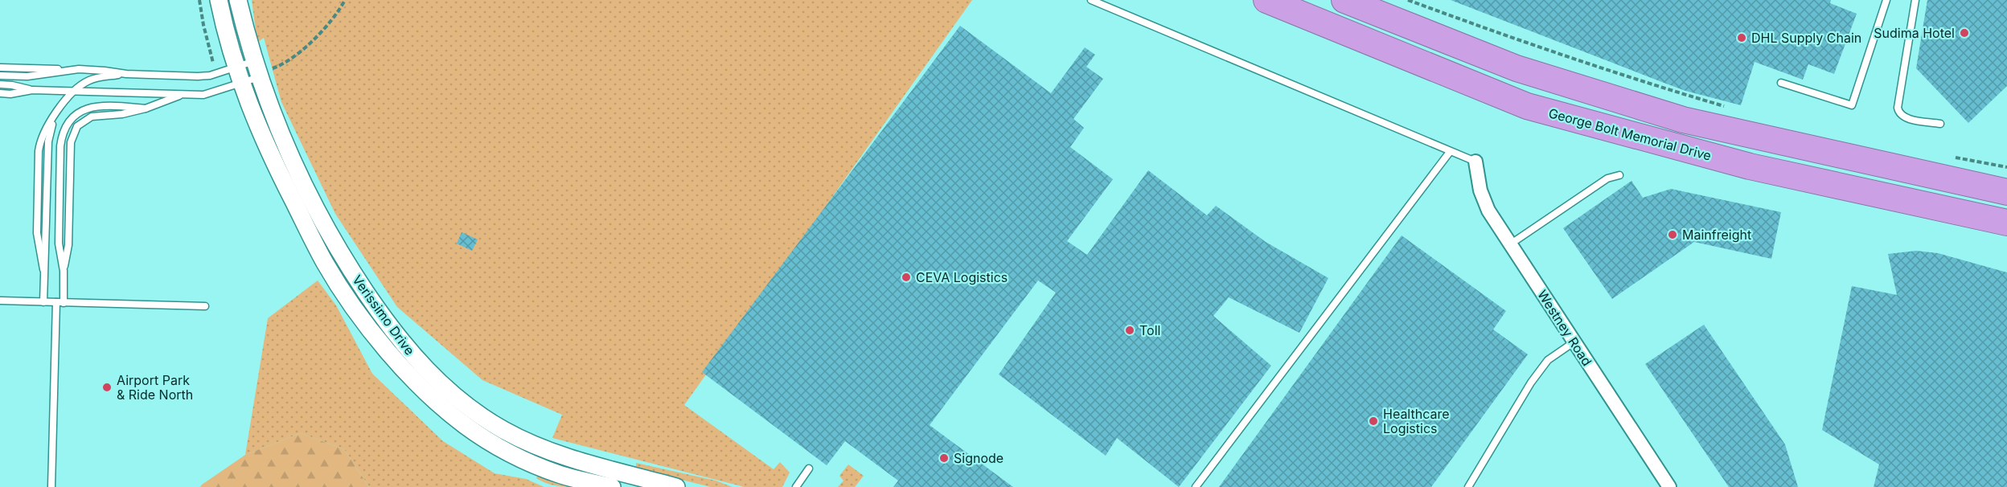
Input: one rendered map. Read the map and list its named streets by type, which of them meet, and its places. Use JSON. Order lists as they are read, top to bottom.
{
  "streets": {
    "highway": ["George Bolt Memorial Drive"],
    "street": ["Verissimo Drive", "Westney Road"]
  },
  "places": [
    "Sudima Hotel",
    "DHL Supply Chain",
    "Mainfreight",
    "CEVA Logistics",
    "Toll",
    "Airport Park & Ride North",
    "Healthcare Logistics",
    "Signode"
  ]
}
